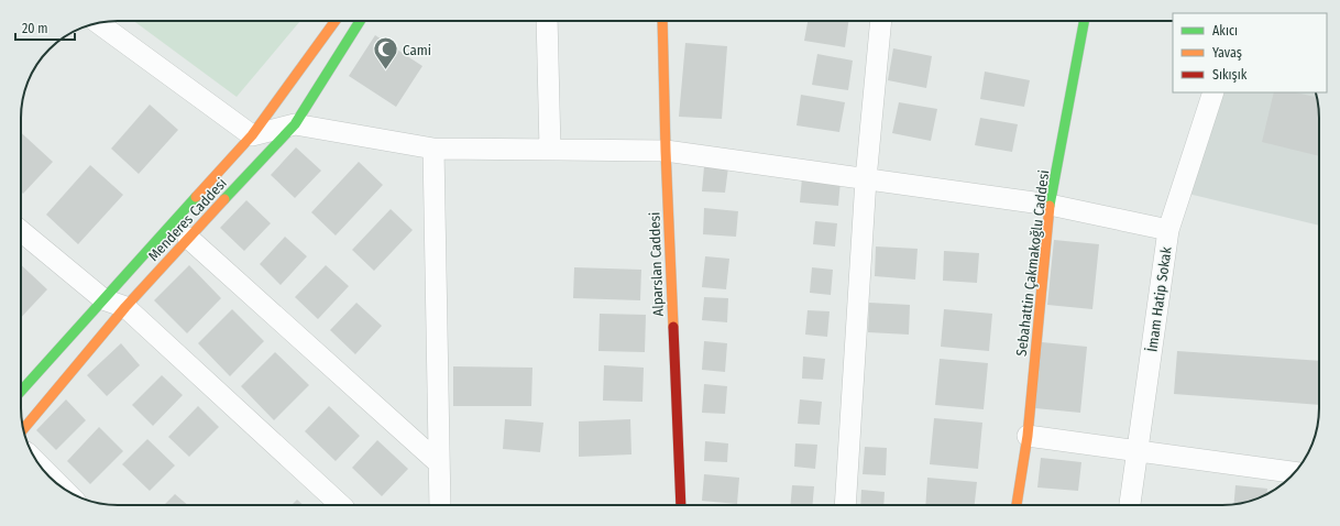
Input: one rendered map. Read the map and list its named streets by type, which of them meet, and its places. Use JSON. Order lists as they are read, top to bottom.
{
  "streets": {
    "main road": ["Menderes Caddesi", "Sebahattin Çakmakoğlu Caddesi", "Alparslan Caddesi"],
    "street": ["İmam Hatip Sokak"]
  },
  "places": {
    "mosque": ["Cami"]
  },
  "legend": ["Akıcı", "Yavaş", "Sıkışık"],
  "scale_bar": "20 m"
}
